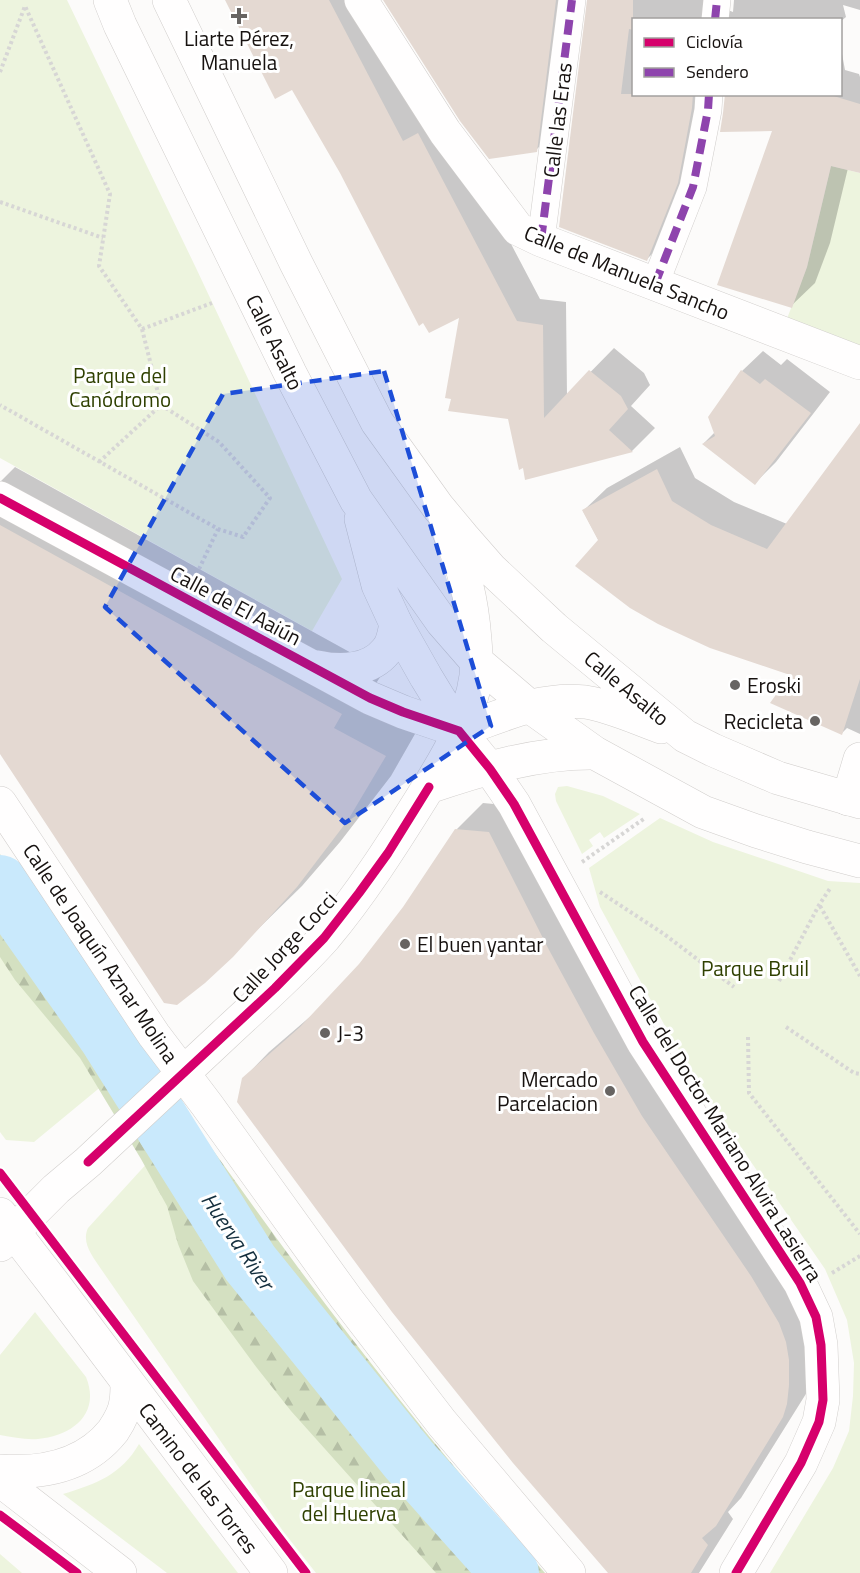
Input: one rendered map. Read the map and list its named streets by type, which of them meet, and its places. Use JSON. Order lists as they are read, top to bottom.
{
  "streets": {
    "main road": [
      "Calle de Manuela Sancho",
      "Calle Asalto",
      "Calle de El Aaiún",
      "Calle Jorge Cocci",
      "Calle de Joaquín Aznar Molina",
      "Calle del Doctor Mariano Alvira Lasierra",
      "Camino de las Torres"
    ],
    "street": ["Calle las Eras"]
  },
  "crossings": [
    ["Calle las Eras", "Calle de Manuela Sancho"],
    ["Calle Asalto", "Calle de El Aaiún"],
    ["Calle Asalto", "Calle Jorge Cocci"],
    ["Calle Asalto", "Calle del Doctor Mariano Alvira Lasierra"],
    ["Calle de El Aaiún", "Calle Jorge Cocci"],
    ["Calle de El Aaiún", "Calle del Doctor Mariano Alvira Lasierra"],
    ["Calle Jorge Cocci", "Calle de Joaquín Aznar Molina"],
    ["Calle Jorge Cocci", "Calle del Doctor Mariano Alvira Lasierra"],
    ["Calle Jorge Cocci", "Camino de las Torres"]
  ],
  "water": ["Huerva River"],
  "parks": ["Parque del Canódromo", "Parque Bruil", "Parque lineal del Huerva"],
  "places": {
    "health": ["Liarte Pérez, Manuela"],
    "other": [
      "Eroski",
      "Recicleta",
      "El buen yantar",
      "J-3",
      "Mercado Parcelacion"
    ]
  },
  "legend": ["Ciclovía", "Sendero"]
}
